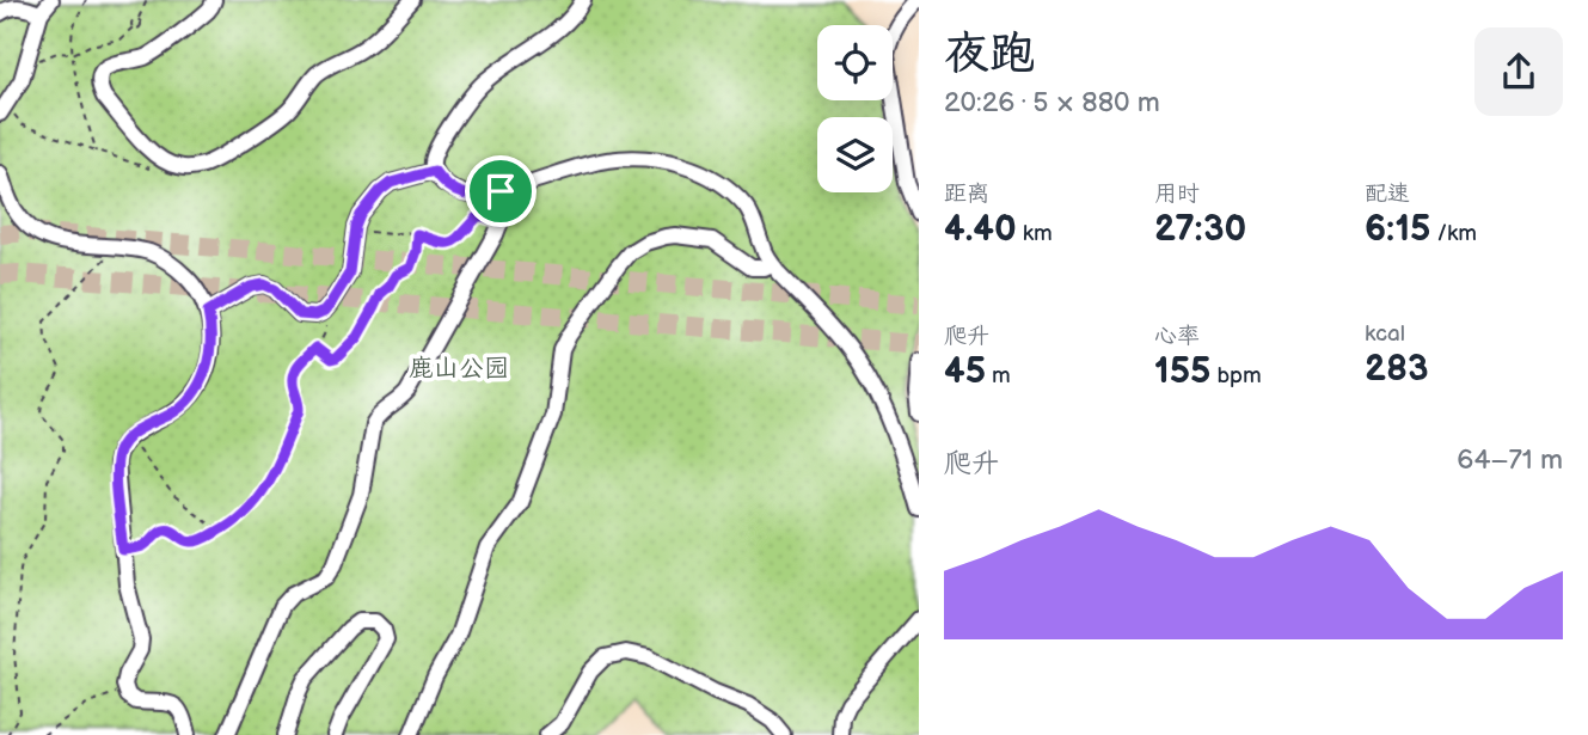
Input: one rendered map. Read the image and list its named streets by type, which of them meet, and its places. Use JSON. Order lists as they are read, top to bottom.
{
  "parks": ["鹿山公园"],
  "page": {
    "heading": ["夜跑", "20:26 · 5 × 880 m"],
    "stats": [
      ["距离", "4.40 km"],
      ["用时", "27:30"],
      ["配速", "6:15 /km"],
      ["爬升", "45 m"],
      ["心率", "155 bpm"],
      ["kcal", "283"]
    ],
    "chart": ["爬升", "64–71 m"]
  }
}
